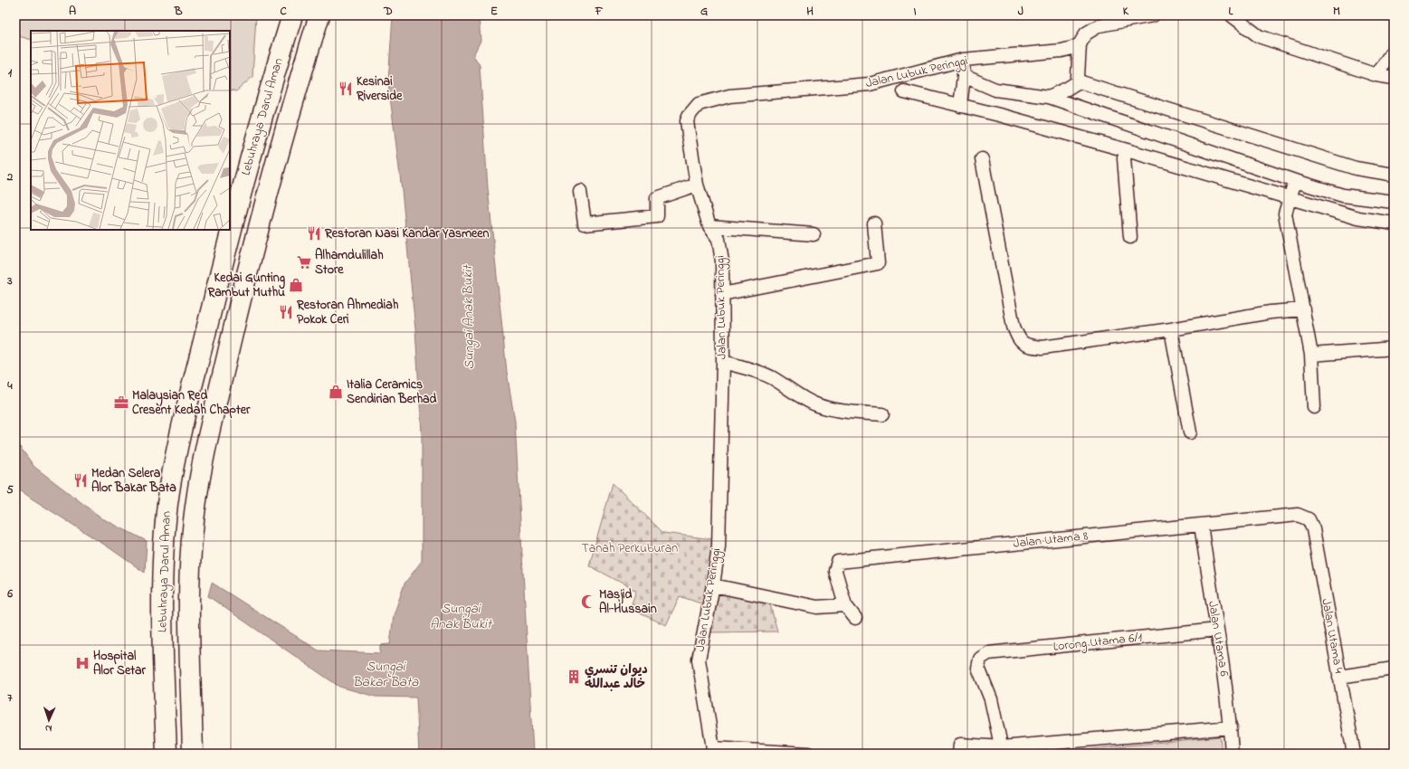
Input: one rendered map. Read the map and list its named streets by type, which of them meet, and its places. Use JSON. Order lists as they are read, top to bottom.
{
  "streets": {
    "main road": ["Lebuhraya Darul Aman"],
    "street": [
      "Jalan Lubuk Peringgi",
      "Jalan Utama 8",
      "Jalan Utama 4",
      "Jalan Utama 6",
      "Lorong Utama 6/1"
    ]
  },
  "crossings": [
    ["Jalan Utama 8", "Jalan Utama 4"],
    ["Jalan Utama 8", "Jalan Utama 6"],
    ["Jalan Utama 6", "Lorong Utama 6/1"]
  ],
  "water": ["Sungai Anak Bukit", "Sungai Bakar Bata"],
  "parks": ["Tanah Perkuburan"],
  "places": {
    "restaurant": [
      "Kesinai Riverside",
      "Restoran Nasi Kandar Yasmeen",
      "Restoran Ahmediah Pokok Ceri",
      "Medan Selera Alor Bakar Bata"
    ],
    "supermarket": ["Alhamdulillah Store"],
    "shop": ["Kedai Gunting Rambut Muthu", "Italia Ceramics Sendirian Berhad"],
    "office": ["Malaysian Red Cresent Kedah Chapter"],
    "mosque": ["Masjid Al-Hussain"],
    "hospital": ["Hospital Alor Setar"],
    "building": ["دیوان تنسري خالد عبدالله"]
  },
  "north": "bottom",
  "grid": {
    "columns": [
      "A",
      "B",
      "C",
      "D",
      "E",
      "F",
      "G",
      "H",
      "I",
      "J",
      "K",
      "L",
      "M"
    ],
    "rows": [
      "1",
      "2",
      "3",
      "4",
      "5",
      "6",
      "7"
    ]
  }
}
